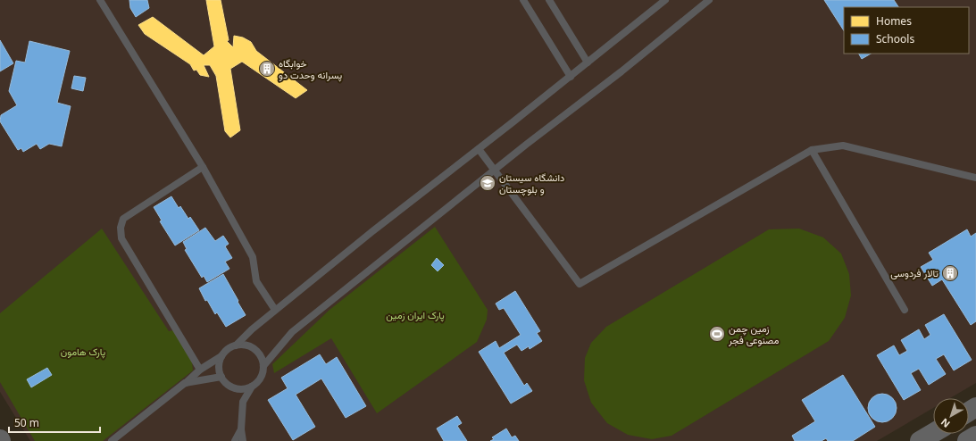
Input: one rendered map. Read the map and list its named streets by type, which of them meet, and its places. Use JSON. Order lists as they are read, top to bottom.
{
  "parks": ["پارک ایران زمین", "پارک هامون"],
  "places": {
    "building": ["خوابگاه پسرانه وحدت دو", "تالار فردوسی"],
    "school or university": ["دانشگاه سیستان و بلوچستان"],
    "sports": ["زمین چمن مصنوعی فجر"]
  },
  "legend": ["Homes", "Schools"],
  "scale_bar": "50 m",
  "north": "bottom left"
}
